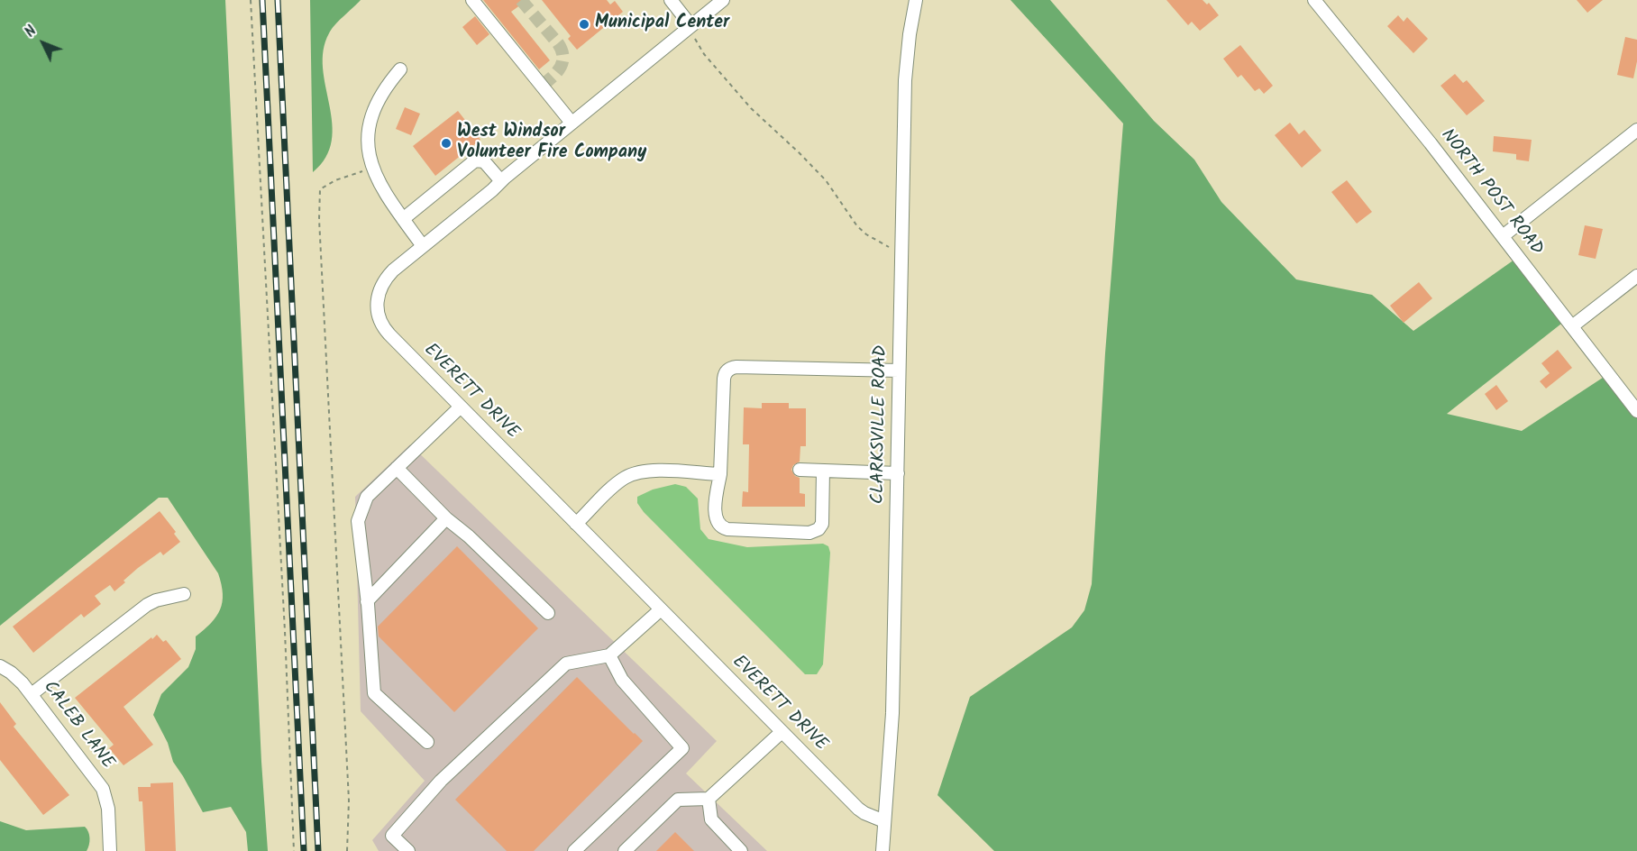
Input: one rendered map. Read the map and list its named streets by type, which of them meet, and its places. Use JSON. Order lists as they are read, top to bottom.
{
  "streets": {
    "street": [
      "NORTH POST ROAD",
      "EVERETT DRIVE",
      "CLARKSVILLE ROAD",
      "CALEB LANE"
    ]
  },
  "crossings": [
    ["EVERETT DRIVE", "CLARKSVILLE ROAD"]
  ],
  "places": ["Municipal Center", "West Windsor Volunteer Fire Company"],
  "north": "top left"
}
